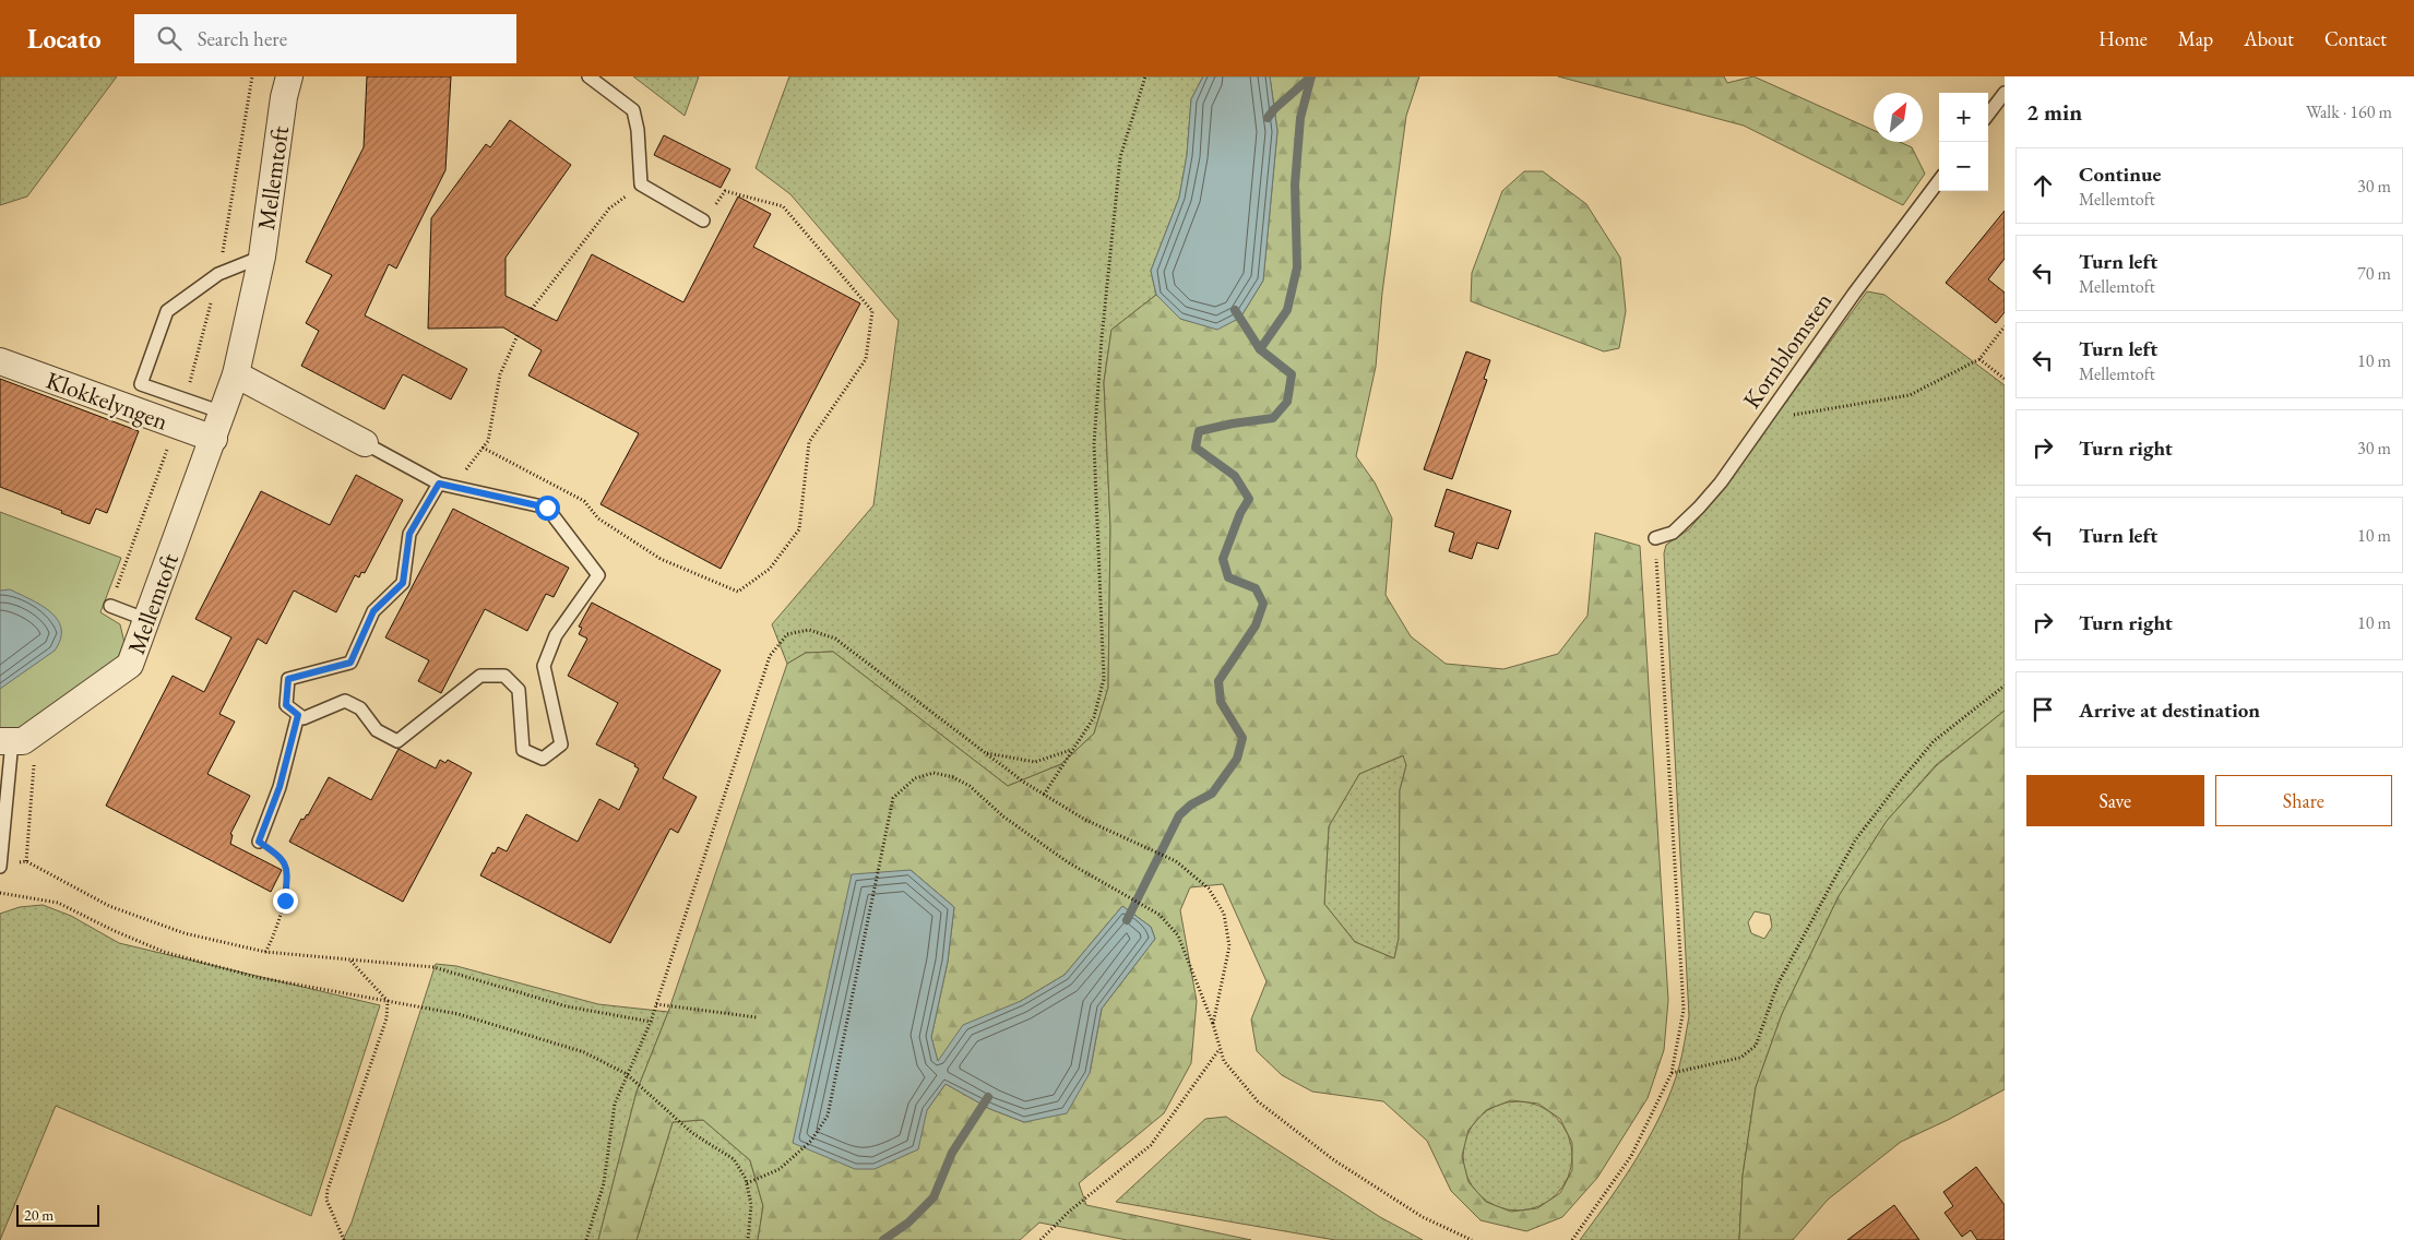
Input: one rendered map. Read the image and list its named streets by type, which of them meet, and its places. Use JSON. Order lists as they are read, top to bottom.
{
  "streets": {
    "street": ["Mellemtoft", "Klokkelyngen"],
    "lane": ["Kornblomsten"]
  },
  "crossings": [
    ["Mellemtoft", "Klokkelyngen"]
  ],
  "scale_bar": "20 m",
  "north": "top right",
  "page": {
    "header": "Locato",
    "search": "Search here",
    "nav": [
      "Home",
      "Map",
      "About",
      "Contact"
    ],
    "heading": ["2 min", "Walk · 160 m"],
    "map_buttons": ["+", "−"],
    "list": [
      ["Continue", "Mellemtoft", "30 m"],
      ["Turn left", "Mellemtoft", "70 m"],
      ["Turn left", "Mellemtoft", "10 m"],
      ["Turn right", "30 m"],
      ["Turn left", "10 m"],
      ["Turn right", "10 m"],
      "Arrive at destination"
    ],
    "buttons": ["Save", "Share"],
    "scale": "20 m"
  }
}
